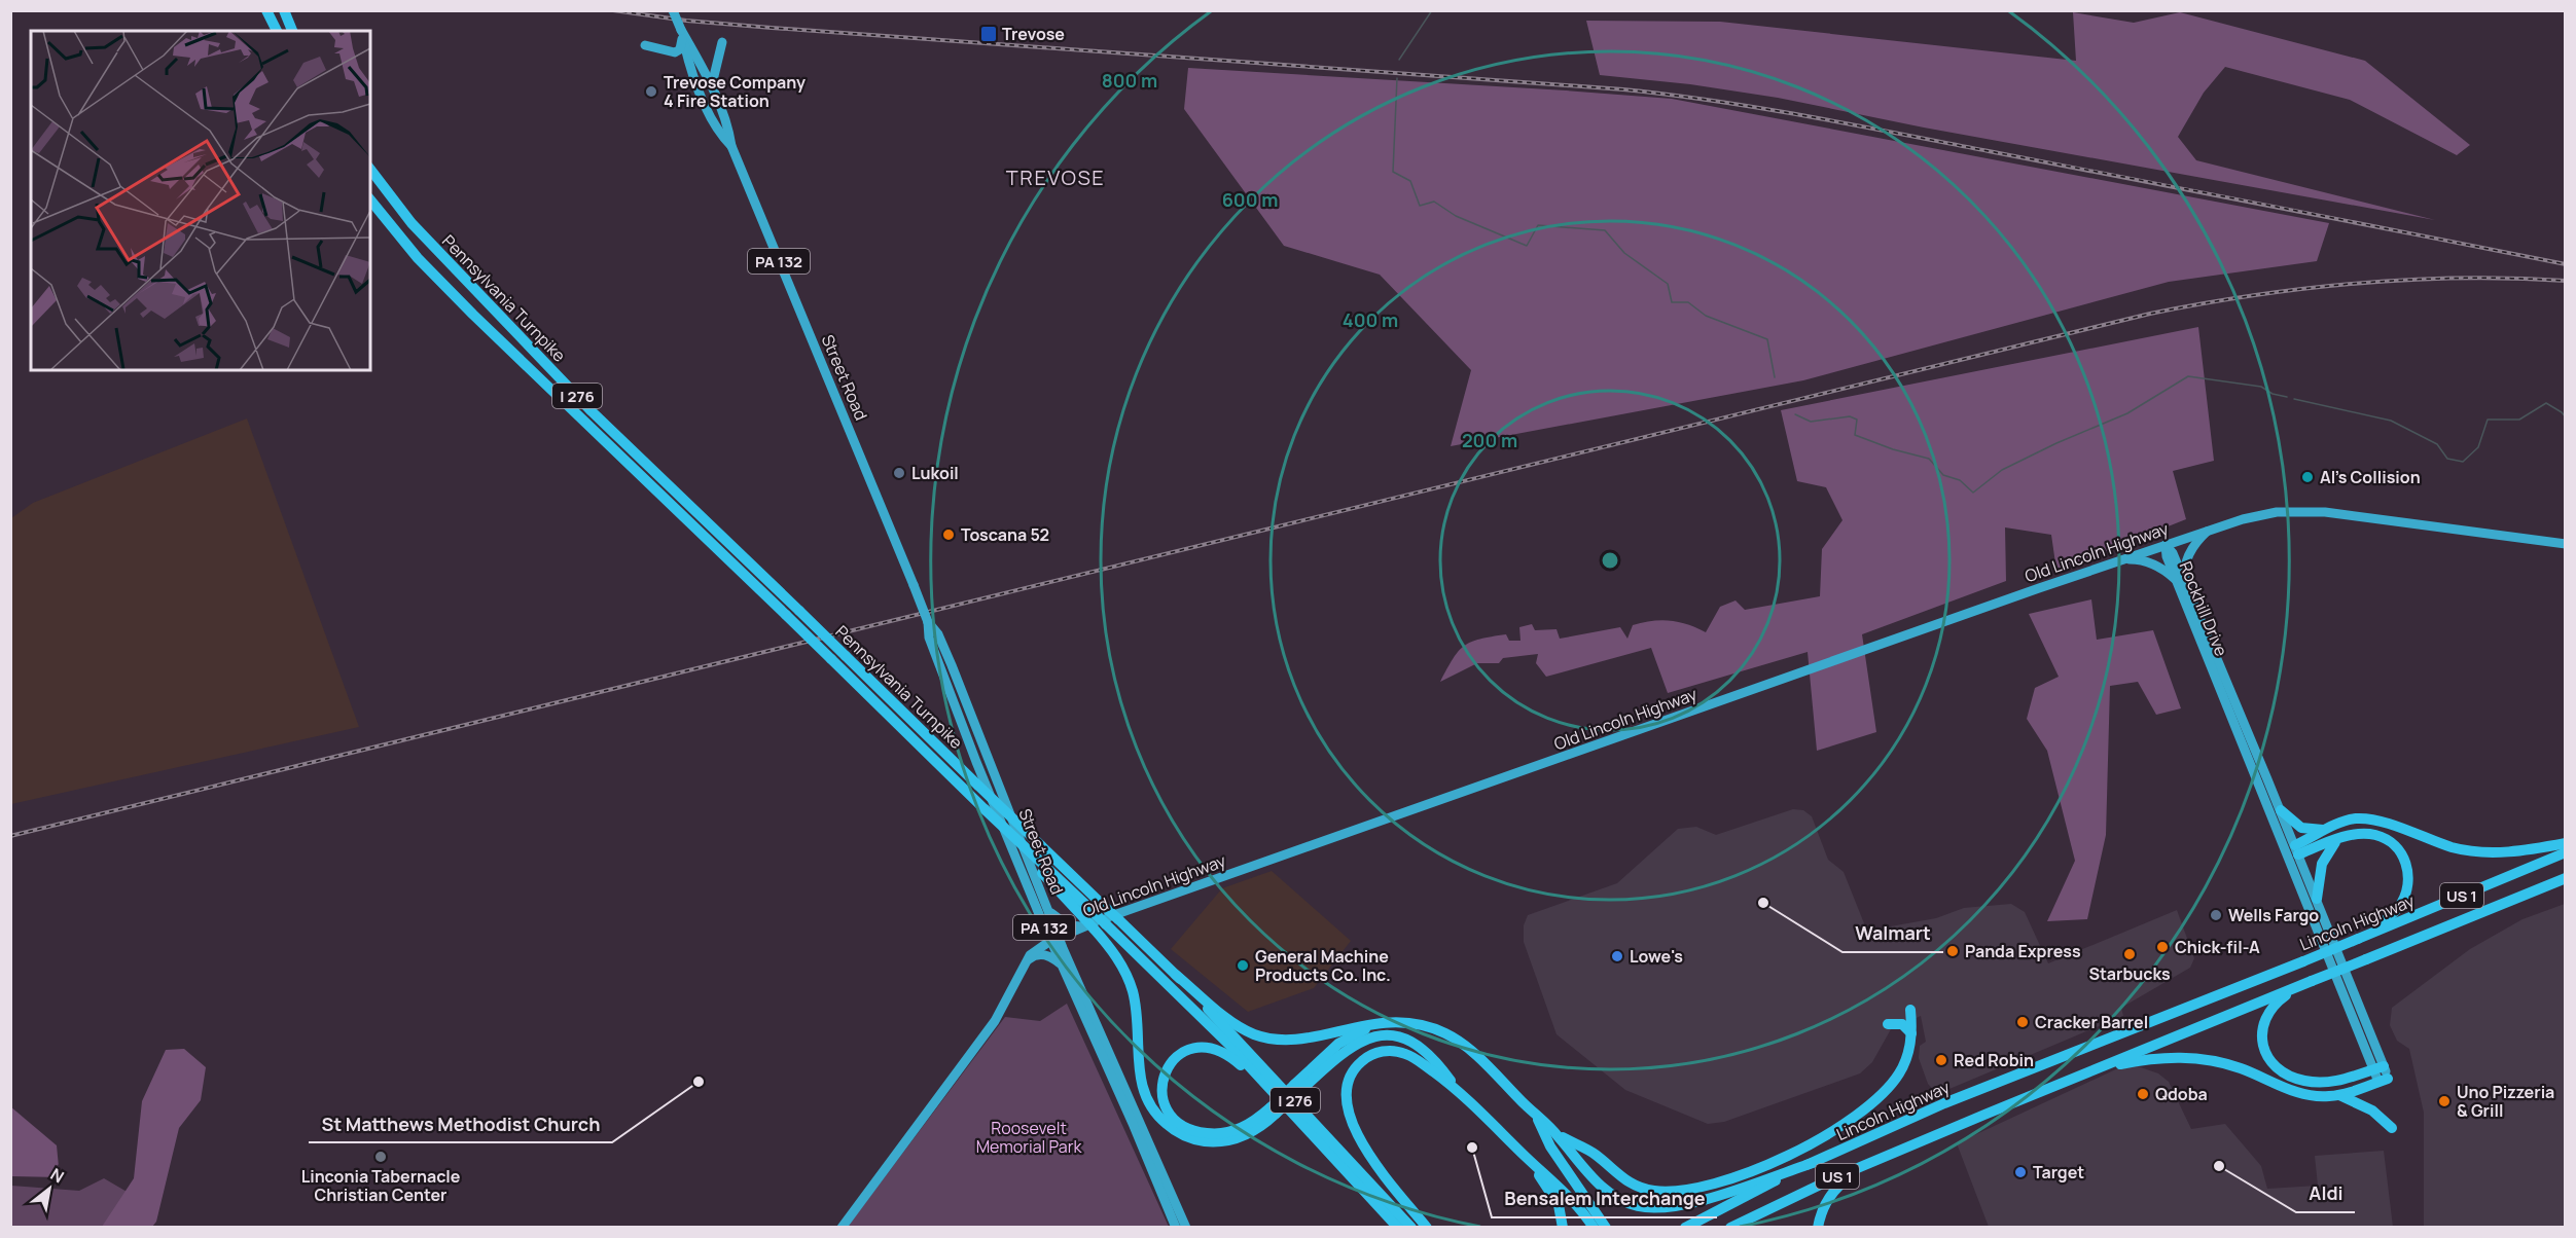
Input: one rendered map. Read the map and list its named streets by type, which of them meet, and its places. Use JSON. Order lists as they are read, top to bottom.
{
  "streets": {
    "highway": [
      "Pennsylvania Turnpike",
      "I 276",
      "US 1",
      "Lincoln Highway"
    ],
    "main road": [
      "PA 132",
      "Street Road",
      "Old Lincoln Highway",
      "Rockhill Drive"
    ]
  },
  "crossings": [
    ["Pennsylvania Turnpike", "I 276"],
    ["Pennsylvania Turnpike", "Old Lincoln Highway"],
    ["Street Road", "Old Lincoln Highway"],
    ["I 276", "Old Lincoln Highway"],
    ["Old Lincoln Highway", "Rockhill Drive"]
  ],
  "districts": ["TREVOSE"],
  "parks": ["Roosevelt Memorial Park"],
  "places": {
    "transit": ["Trevose"],
    "other": [
      "Trevose Company 4 Fire Station",
      "Lukoil",
      "Al's Collision",
      "Toscana 52",
      "Walmart",
      "Wells Fargo",
      "Chick-fil-A",
      "Panda Express",
      "Starbucks",
      "Lowe's",
      "General Machine Products Co. Inc.",
      "Cracker Barrel",
      "Red Robin",
      "St Matthews Methodist Church",
      "Qdoba",
      "Uno Pizzeria & Grill",
      "Bensalem Interchange",
      "Linconia Tabernacle Christian Center",
      "Aldi",
      "Target"
    ]
  },
  "north": "top right",
  "rings": [
    "800 m",
    "600 m",
    "400 m",
    "200 m"
  ]
}
